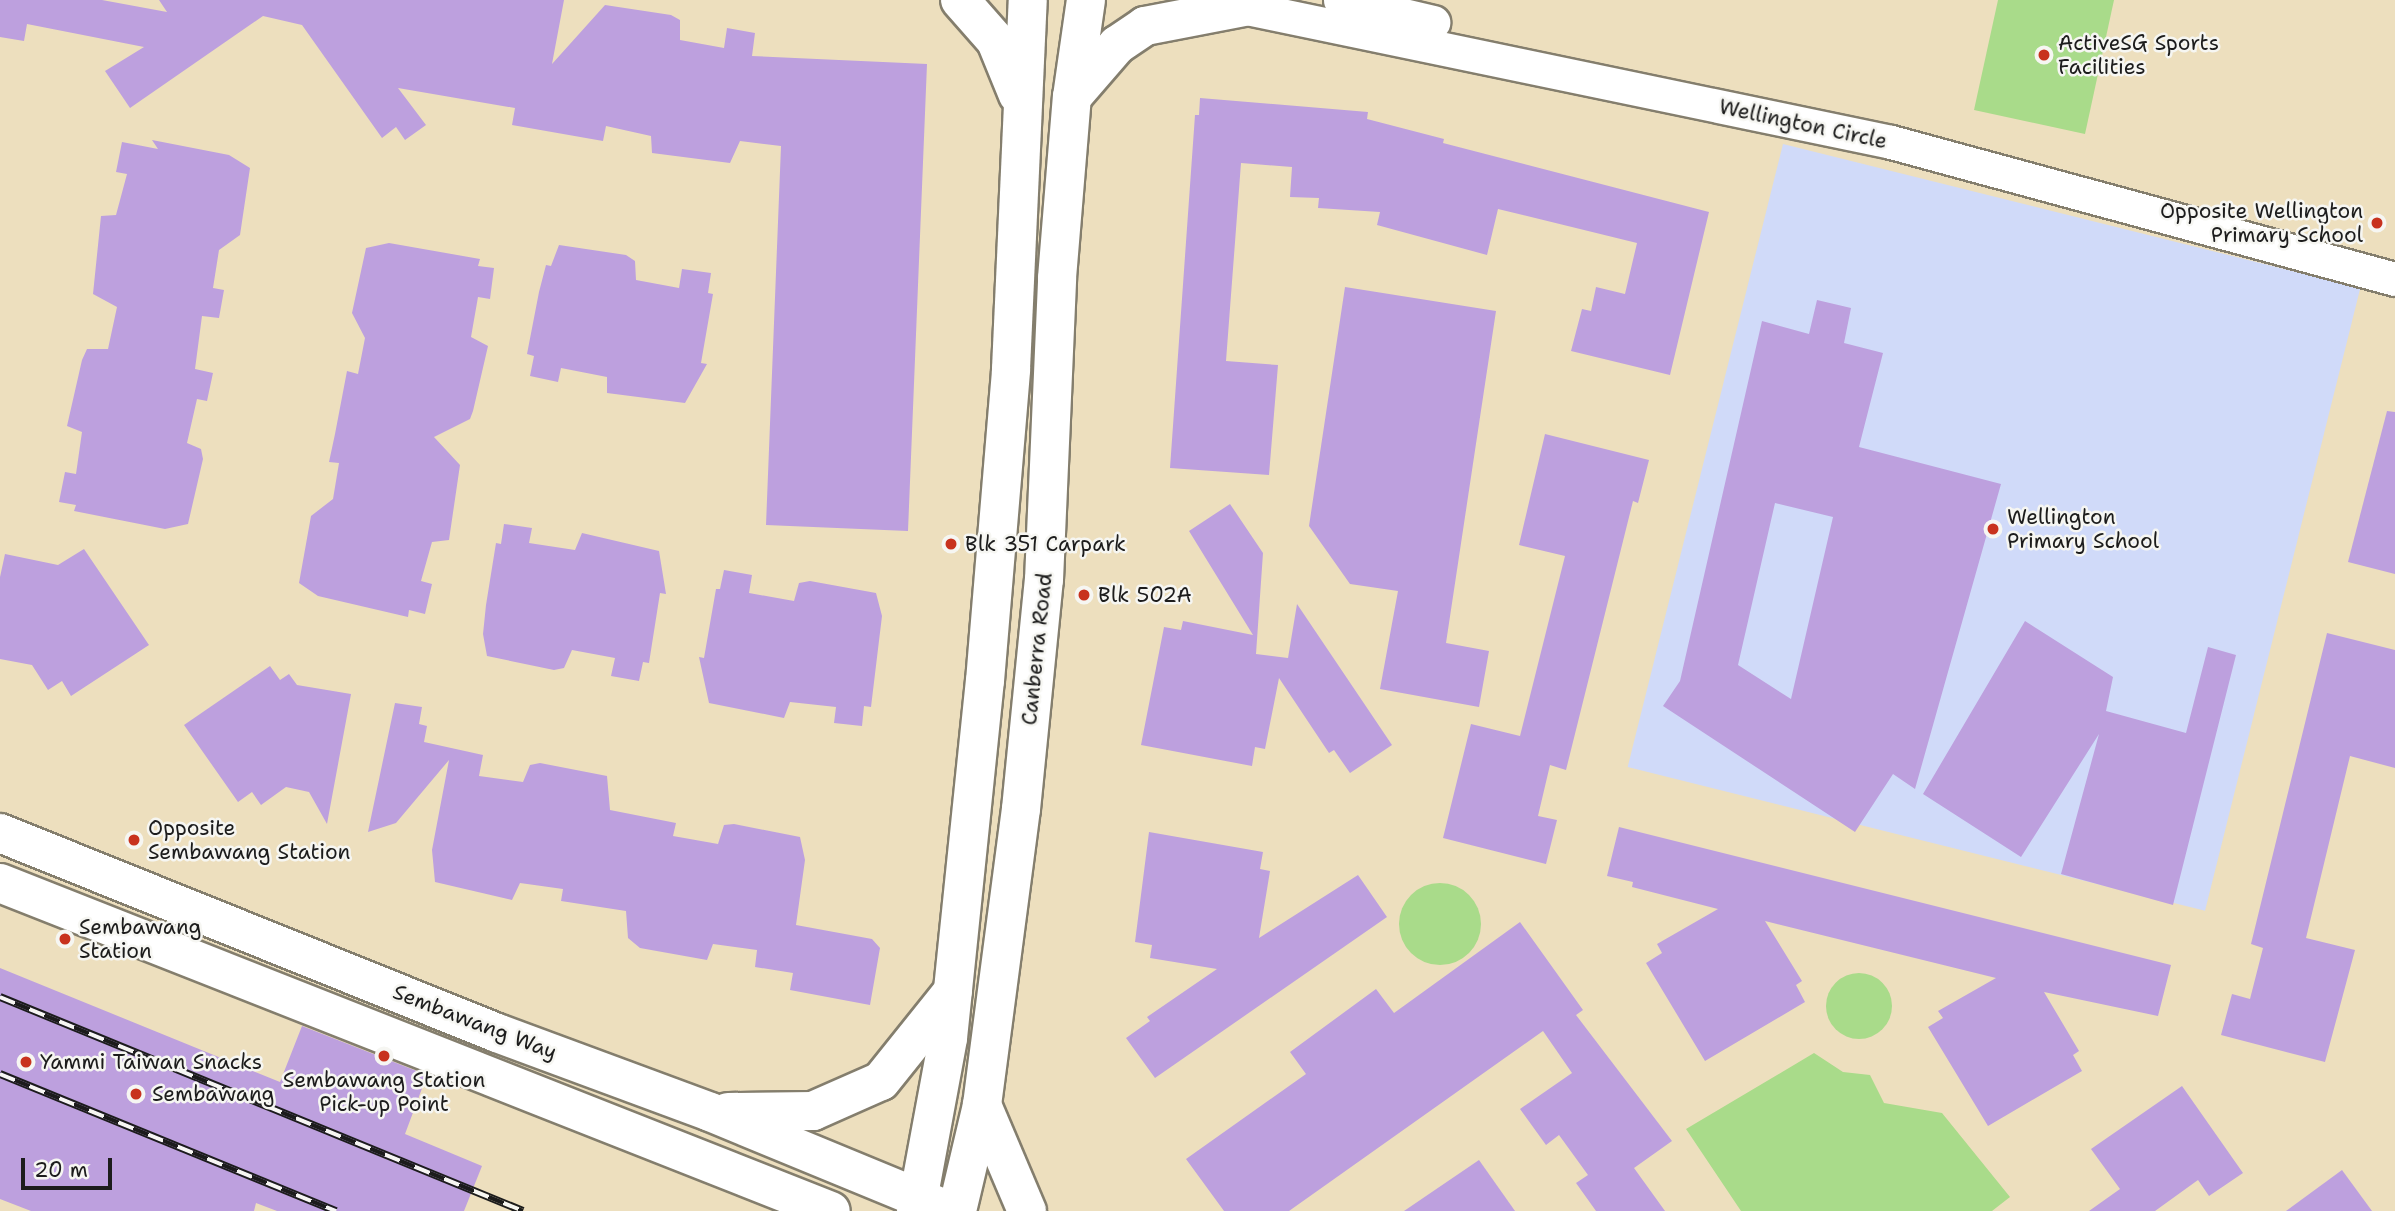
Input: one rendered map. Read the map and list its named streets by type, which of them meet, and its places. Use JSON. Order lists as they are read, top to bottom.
{
  "streets": {
    "main road": ["Canberra Road", "Sembawang Way"],
    "street": ["Wellington Circle"]
  },
  "places": [
    "ActiveSG Sports Facilities",
    "Opposite Wellington Primary School",
    "Wellington Primary School",
    "Blk 351 Carpark",
    "Blk 502A",
    "Opposite Sembawang Station",
    "Sembawang Station",
    "Sembawang Station Pick-up Point",
    "Yammi Taiwan Snacks",
    "Sembawang"
  ],
  "scale_bar": "20 m"
}
